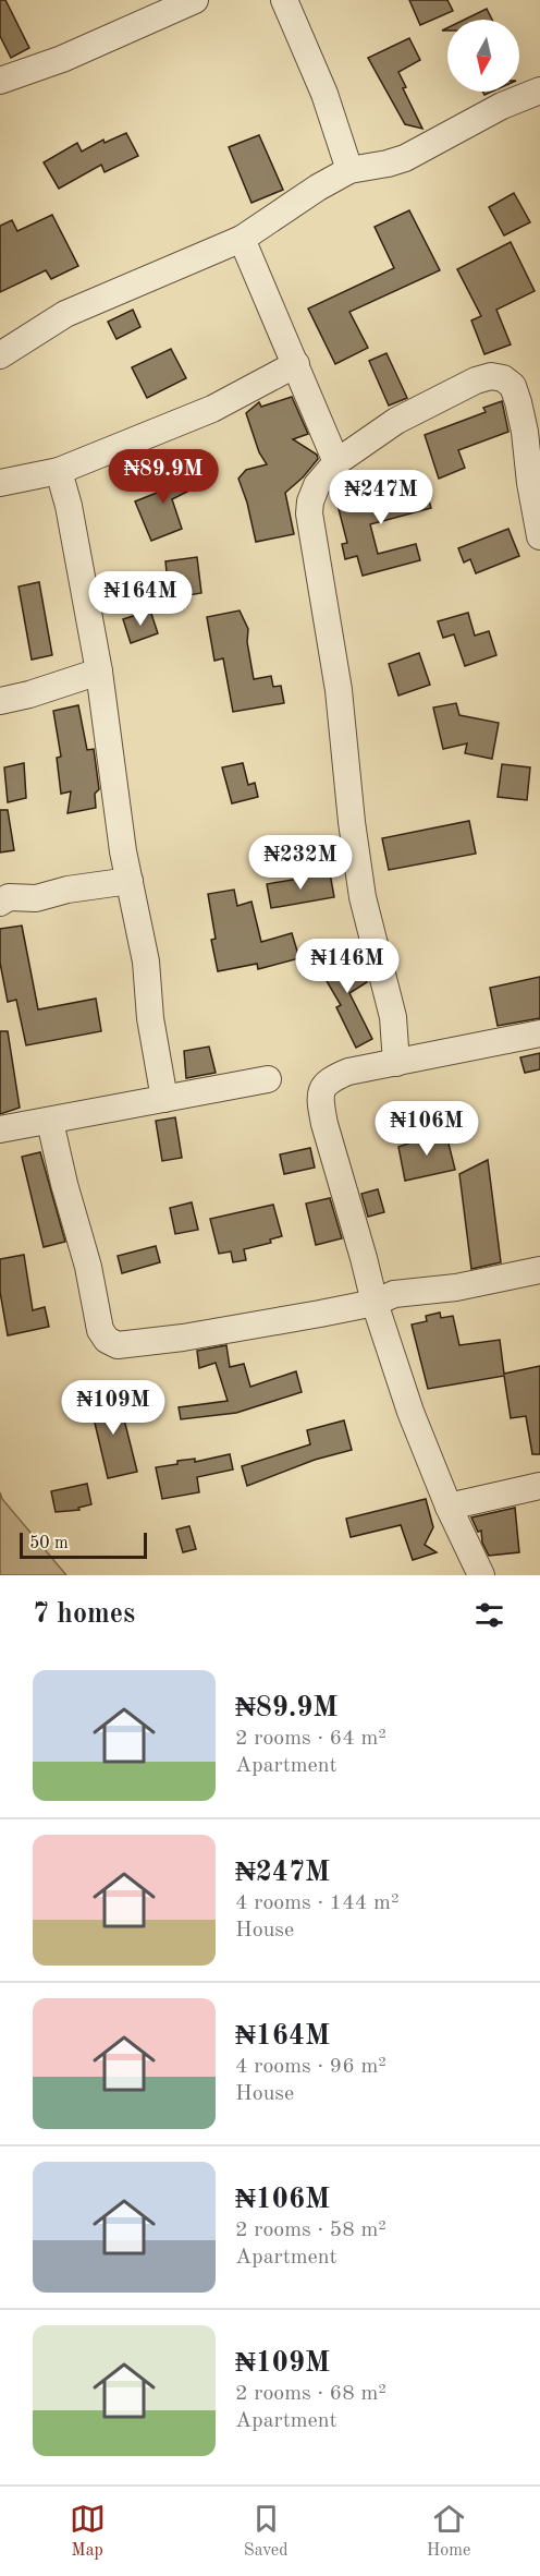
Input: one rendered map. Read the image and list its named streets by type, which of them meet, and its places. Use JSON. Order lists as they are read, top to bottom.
{
  "scale_bar": "50 m",
  "north": "bottom",
  "page": {
    "price": [
      "₦89.9M",
      "₦247M",
      "₦164M",
      "₦232M",
      "₦146M",
      "₦106M",
      "₦109M"
    ],
    "scale": "50 m",
    "heading": "7 homes",
    "list": [
      {
        "name": "₦89.9M",
        "note": "2 rooms · 64 m² · Apartment"
      },
      {
        "name": "₦247M",
        "note": "4 rooms · 144 m² · House"
      },
      {
        "name": "₦164M",
        "note": "4 rooms · 96 m² · House"
      },
      {
        "name": "₦106M",
        "note": "2 rooms · 58 m² · Apartment"
      },
      {
        "name": "₦109M",
        "note": "2 rooms · 68 m² · Apartment"
      }
    ],
    "tabs": ["Map", "Saved", "Home"]
  }
}
